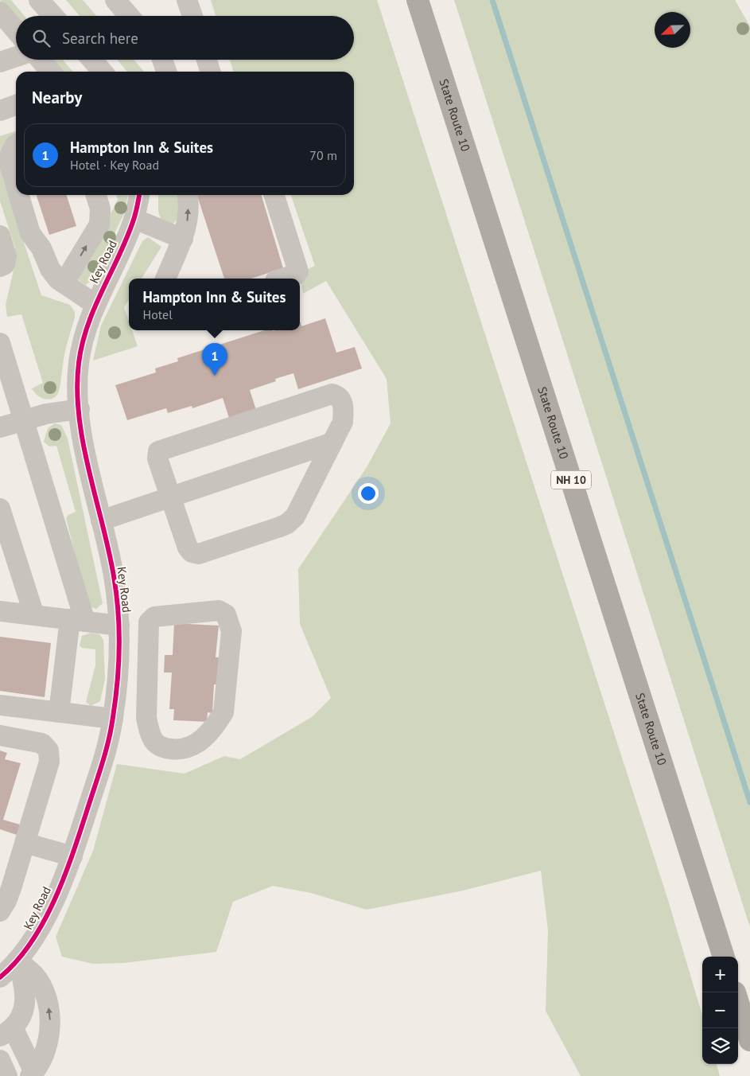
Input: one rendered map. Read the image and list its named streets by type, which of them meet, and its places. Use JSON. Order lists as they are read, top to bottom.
{
  "streets": {
    "highway": ["State Route 10", "NH 10"],
    "street": ["Key Road"]
  },
  "north": "bottom left",
  "page": {
    "search": "Search here",
    "heading": "Nearby",
    "list": [
      {
        "mark": "1",
        "name": "Hampton Inn & Suites",
        "note": "Hotel · Key Road",
        "value": "70 m"
      }
    ],
    "popup": ["Hampton Inn & Suites", "Hotel"],
    "pins": "1",
    "map_buttons": ["+", "−"]
  }
}
